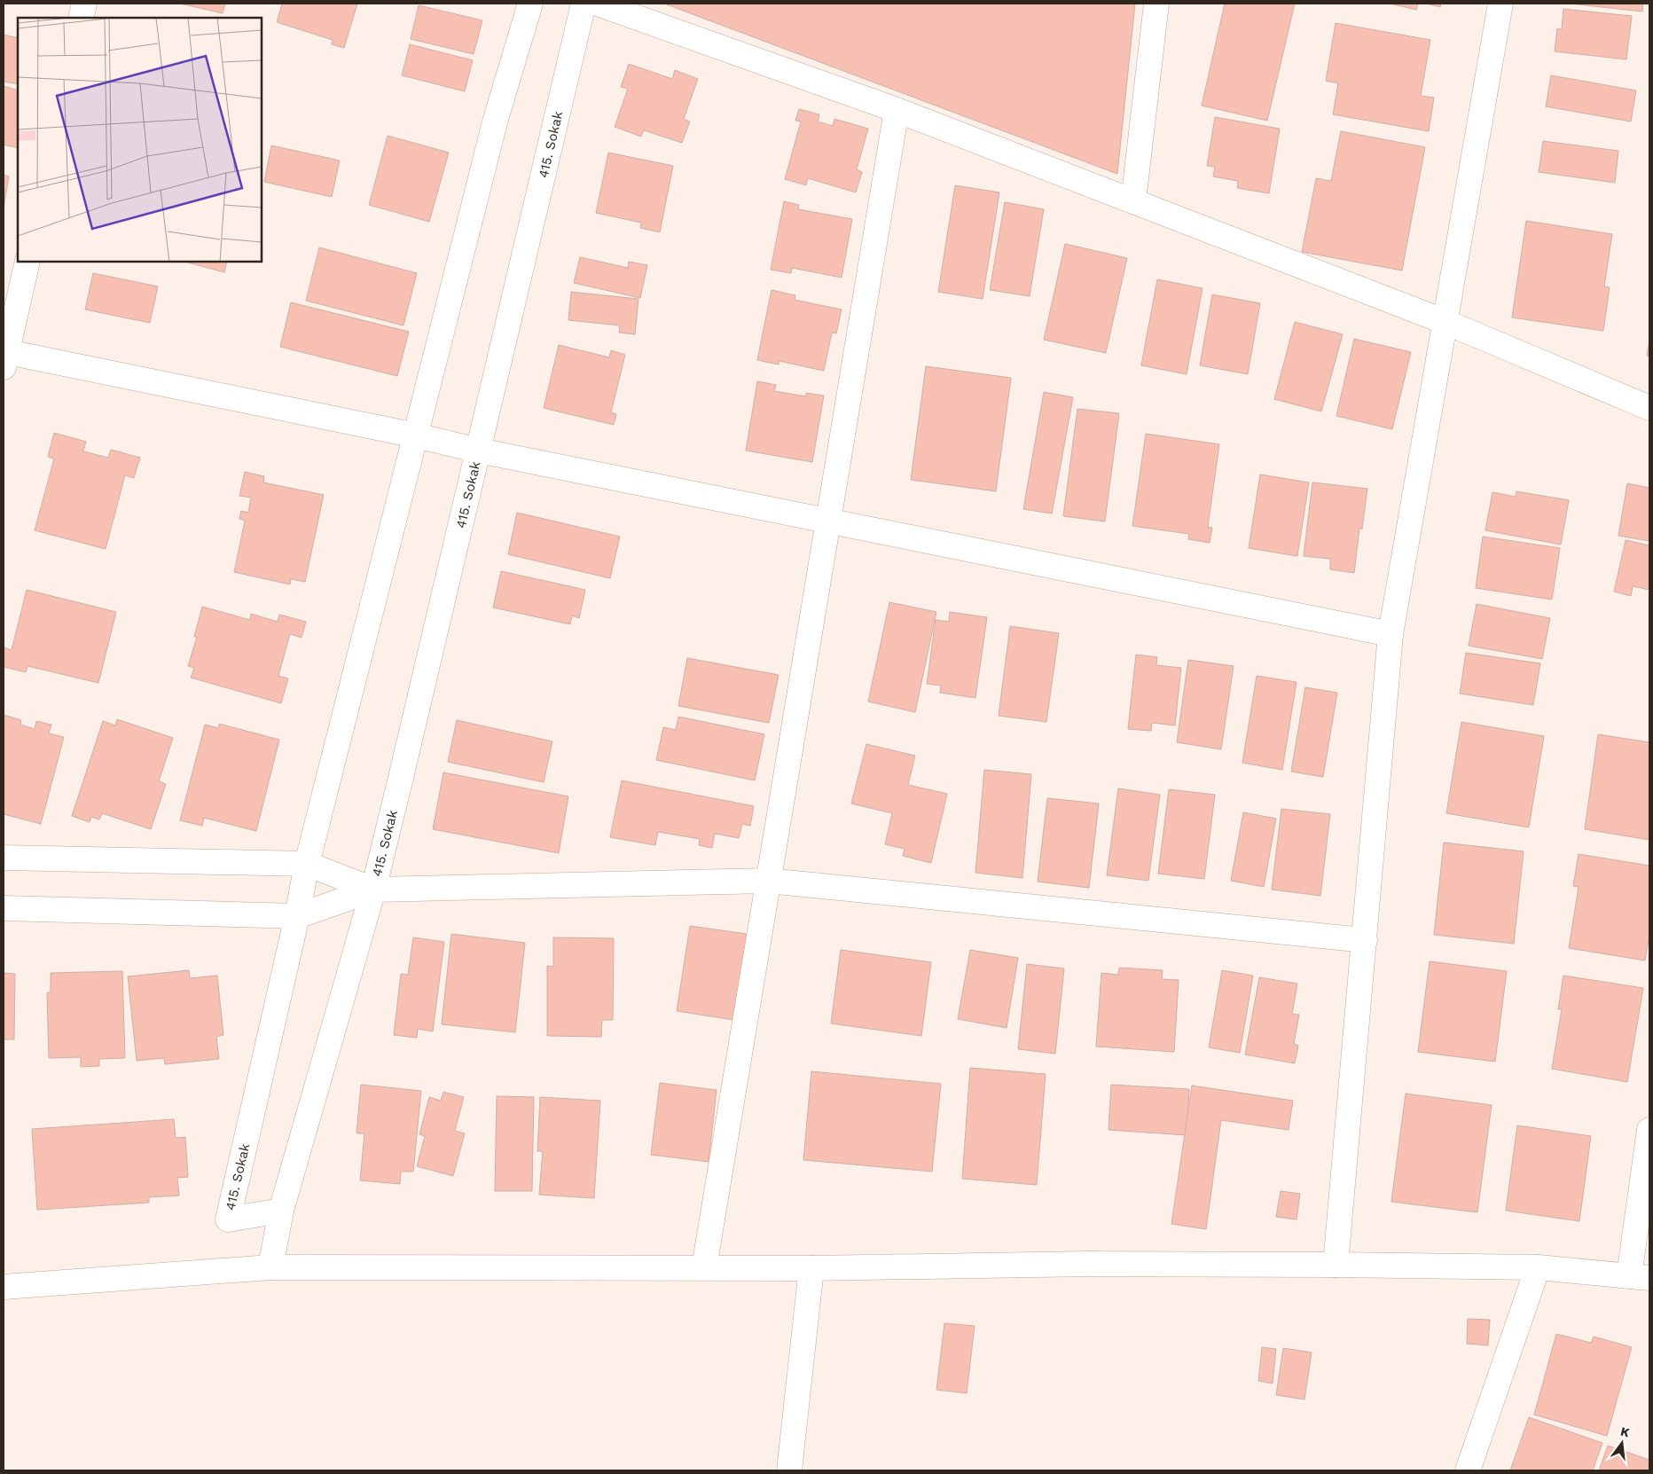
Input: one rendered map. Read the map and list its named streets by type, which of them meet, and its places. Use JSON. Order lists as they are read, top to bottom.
{
  "streets": {
    "street": ["415. Sokak"]
  },
  "north": "top"
}
